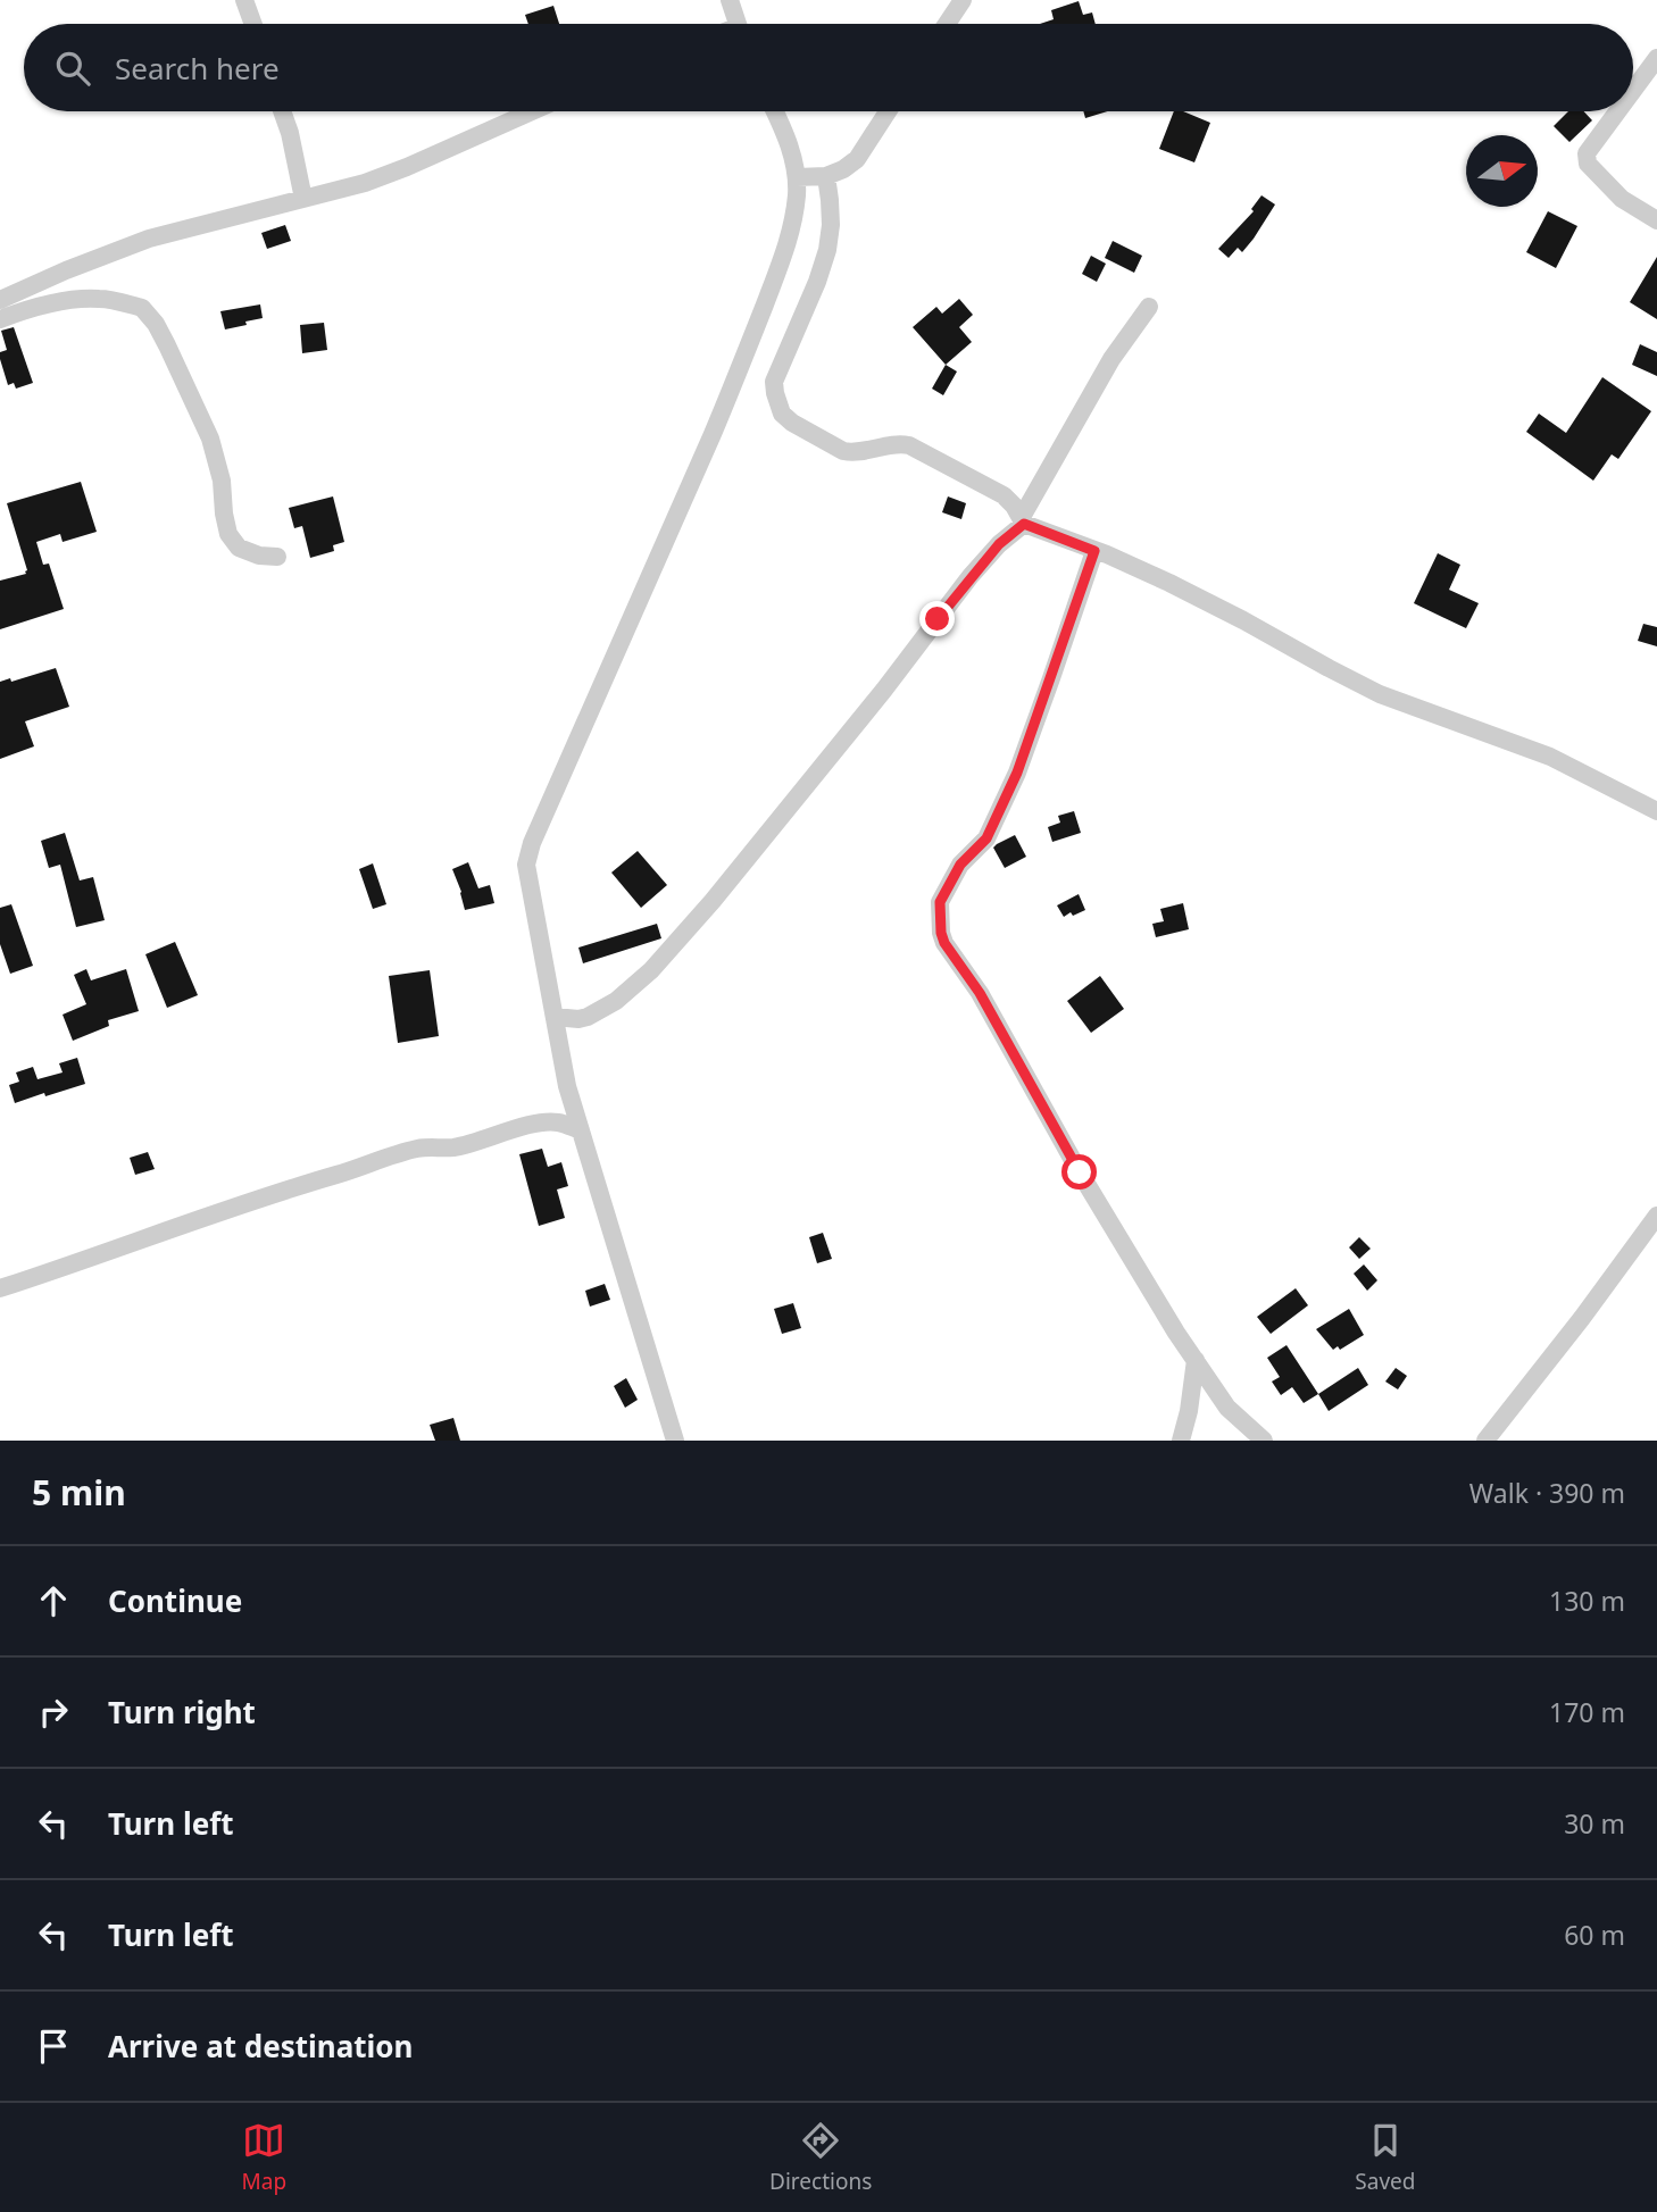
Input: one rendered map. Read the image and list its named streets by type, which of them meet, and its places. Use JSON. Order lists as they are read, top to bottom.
{
  "north": "right",
  "page": {
    "search": "Search here",
    "heading": ["5 min", "Walk · 390 m"],
    "list": [
      ["Continue", "130 m"],
      ["Turn right", "170 m"],
      ["Turn left", "30 m"],
      ["Turn left", "60 m"],
      "Arrive at destination"
    ],
    "nav": ["Map", "Directions", "Saved"]
  }
}
